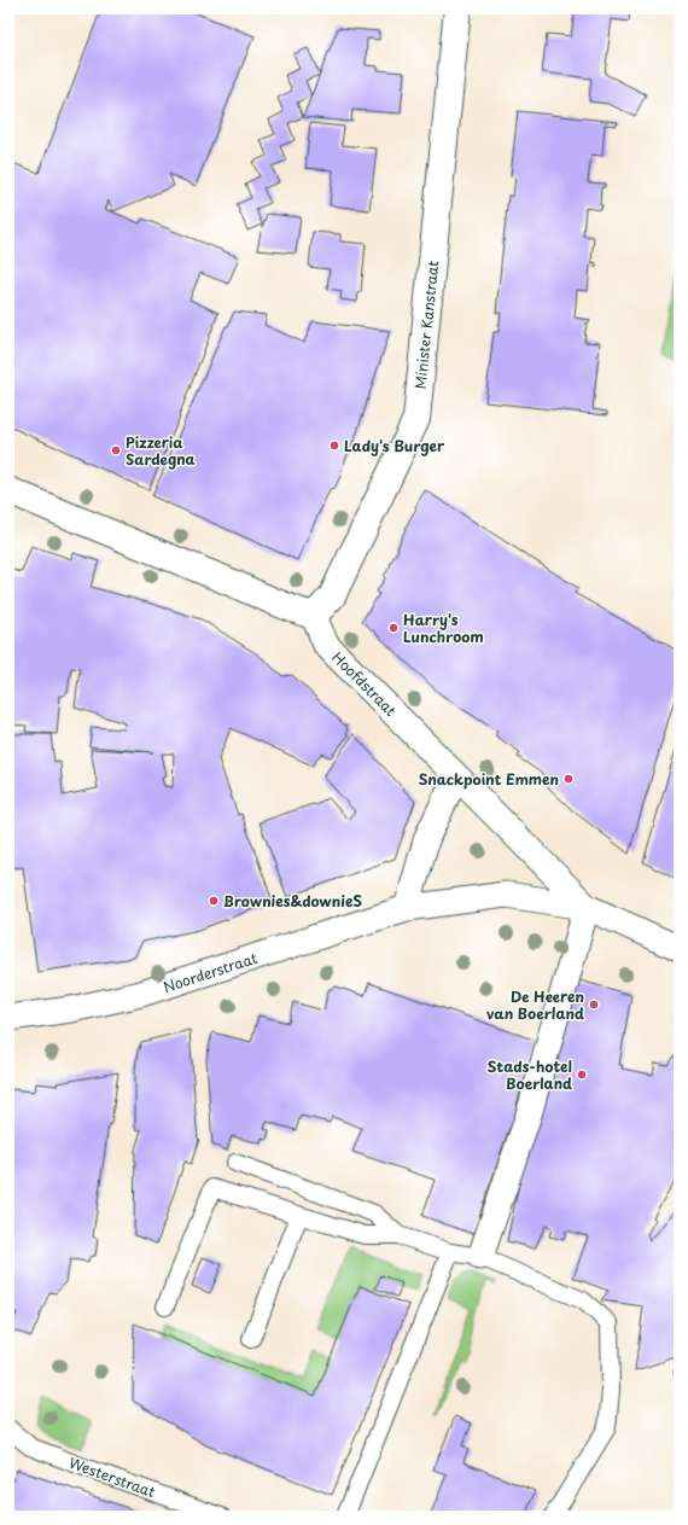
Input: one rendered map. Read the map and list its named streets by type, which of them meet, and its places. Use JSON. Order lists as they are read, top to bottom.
{
  "streets": {
    "street": ["Minister Kanstraat", "Hoofdstraat", "Noorderstraat"],
    "lane": ["Westerstraat"]
  },
  "crossings": [
    ["Minister Kanstraat", "Hoofdstraat"],
    ["Hoofdstraat", "Noorderstraat"]
  ],
  "places": [
    "Lady's Burger",
    "Pizzeria Sardegna",
    "Harry's Lunchroom",
    "Snackpoint Emmen",
    "Brownies&downieS",
    "De Heeren van Boerland",
    "Stads-hotel Boerland"
  ]
}
